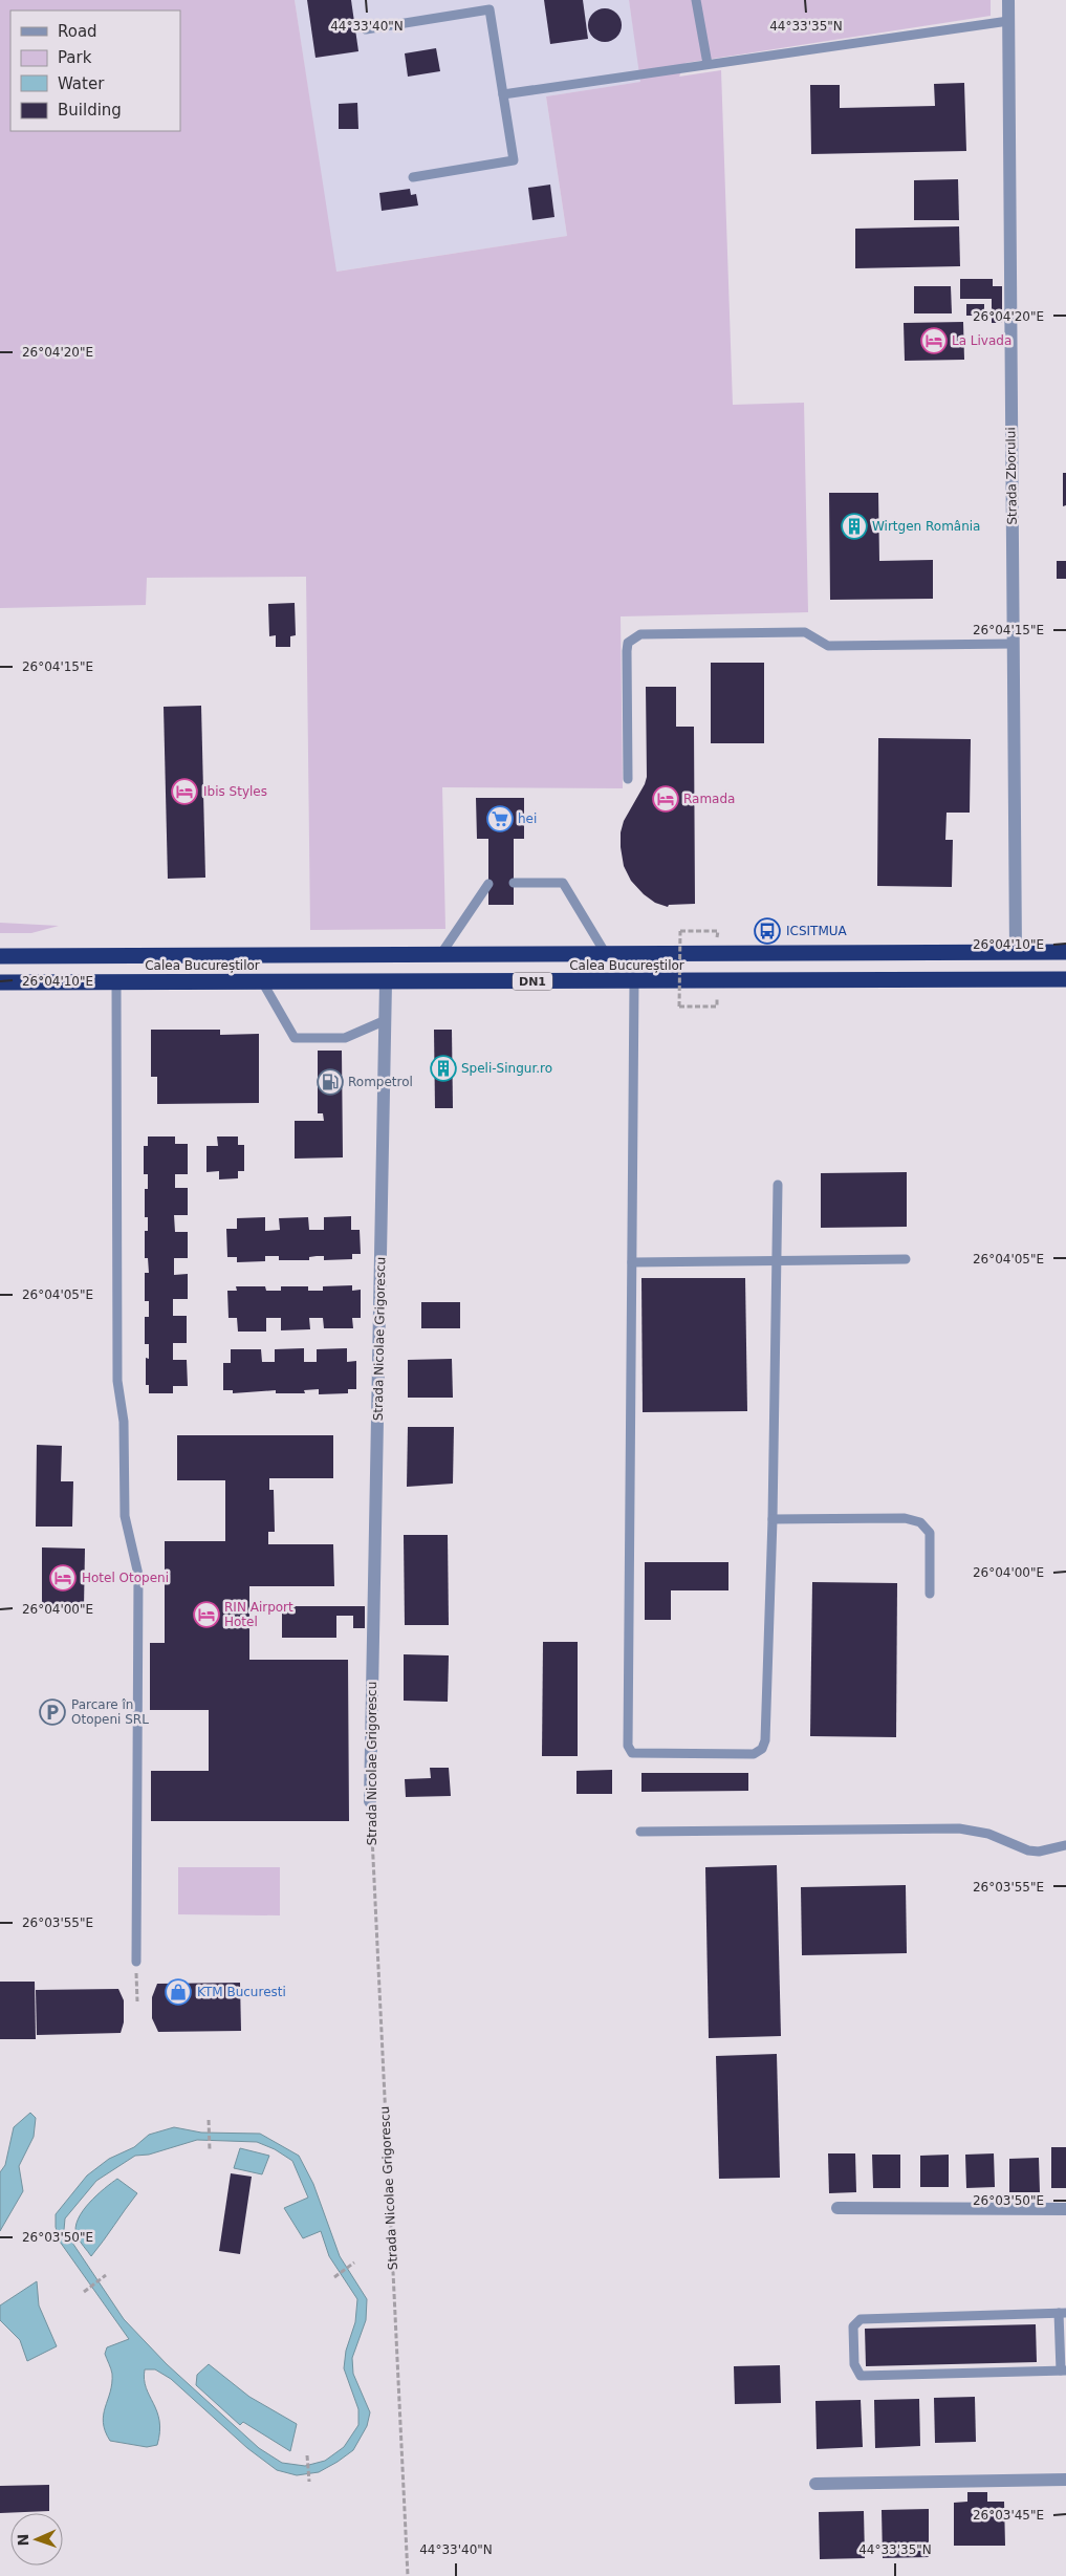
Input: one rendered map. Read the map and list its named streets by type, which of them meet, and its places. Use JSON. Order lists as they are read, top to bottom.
{
  "streets": {
    "highway": ["Calea Bucureștilor", "DN1"],
    "street": ["Strada Zborului", "Strada Nicolae Grigorescu"]
  },
  "crossings": [
    ["Strada Zborului", "Calea Bucureștilor"],
    ["Calea Bucureștilor", "Strada Nicolae Grigorescu"]
  ],
  "places": {
    "hotel": [
      "La Livada",
      "Ibis Styles",
      "Ramada",
      "Hotel Otopeni",
      "RIN Airport Hotel"
    ],
    "building": ["Wirtgen România", "Speli-Singur.ro"],
    "supermarket": ["hei"],
    "bus stop": ["ICSITMUA"],
    "fuel station": ["Rompetrol"],
    "parking": ["Parcare în Otopeni SRL"],
    "shop": ["KTM Bucuresti"]
  },
  "legend": [
    "Road",
    "Park",
    "Water",
    "Building"
  ],
  "north": "left",
  "coordinates": [
    "44°33'40\"N",
    "44°33'35\"N",
    "26°04'20\"E",
    "26°04'15\"E",
    "26°04'10\"E",
    "26°04'05\"E",
    "26°04'00\"E",
    "26°03'55\"E",
    "26°03'50\"E",
    "26°03'45\"E"
  ]
}
